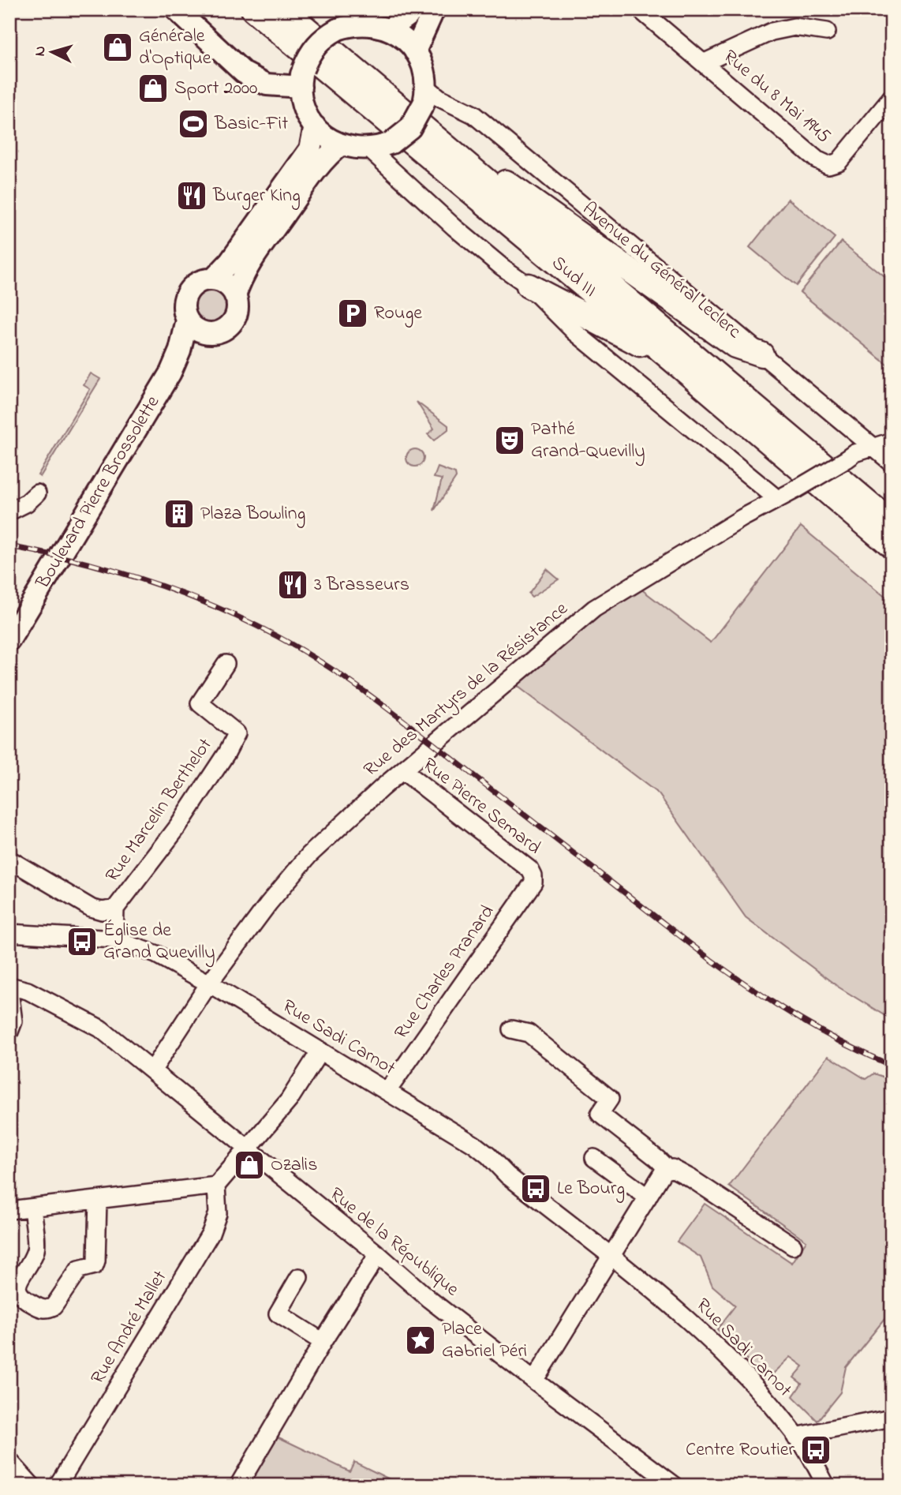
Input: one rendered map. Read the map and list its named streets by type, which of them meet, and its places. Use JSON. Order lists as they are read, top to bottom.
{
  "streets": {
    "highway": ["Sud III"],
    "main road": ["Boulevard Pierre Brossolette"],
    "street": [
      "Rue du 8 Mai 1945",
      "Avenue du Général Leclerc",
      "Rue des Martyrs de la Résistance",
      "Rue Pierre Semard",
      "Rue Marcelin Berthelot",
      "Rue Charles Pranard",
      "Rue Sadi Carnot",
      "Rue de la République",
      "Rue André Mallet"
    ]
  },
  "crossings": [
    ["Avenue du Général Leclerc", "Rue des Martyrs de la Résistance"],
    ["Rue des Martyrs de la Résistance", "Rue Pierre Semard"],
    ["Rue des Martyrs de la Résistance", "Rue Sadi Carnot"],
    ["Rue des Martyrs de la Résistance", "Rue de la République"],
    ["Rue Pierre Semard", "Rue Charles Pranard"],
    ["Rue Marcelin Berthelot", "Rue Sadi Carnot"],
    ["Rue Charles Pranard", "Rue Sadi Carnot"]
  ],
  "places": {
    "shop": ["Générale d'Optique", "Sport 2000", "Ozalis"],
    "sports": ["Basic-Fit"],
    "restaurant": ["Burger King", "3 Brasseurs"],
    "parking": ["Rouge"],
    "theatre": ["Pathé Grand-Quevilly"],
    "building": ["Plaza Bowling"],
    "bus stop": ["Église de Grand Quevilly", "Le Bourg", "Centre Routier"],
    "place": ["Place Gabriel Péri"]
  },
  "north": "left"
}
